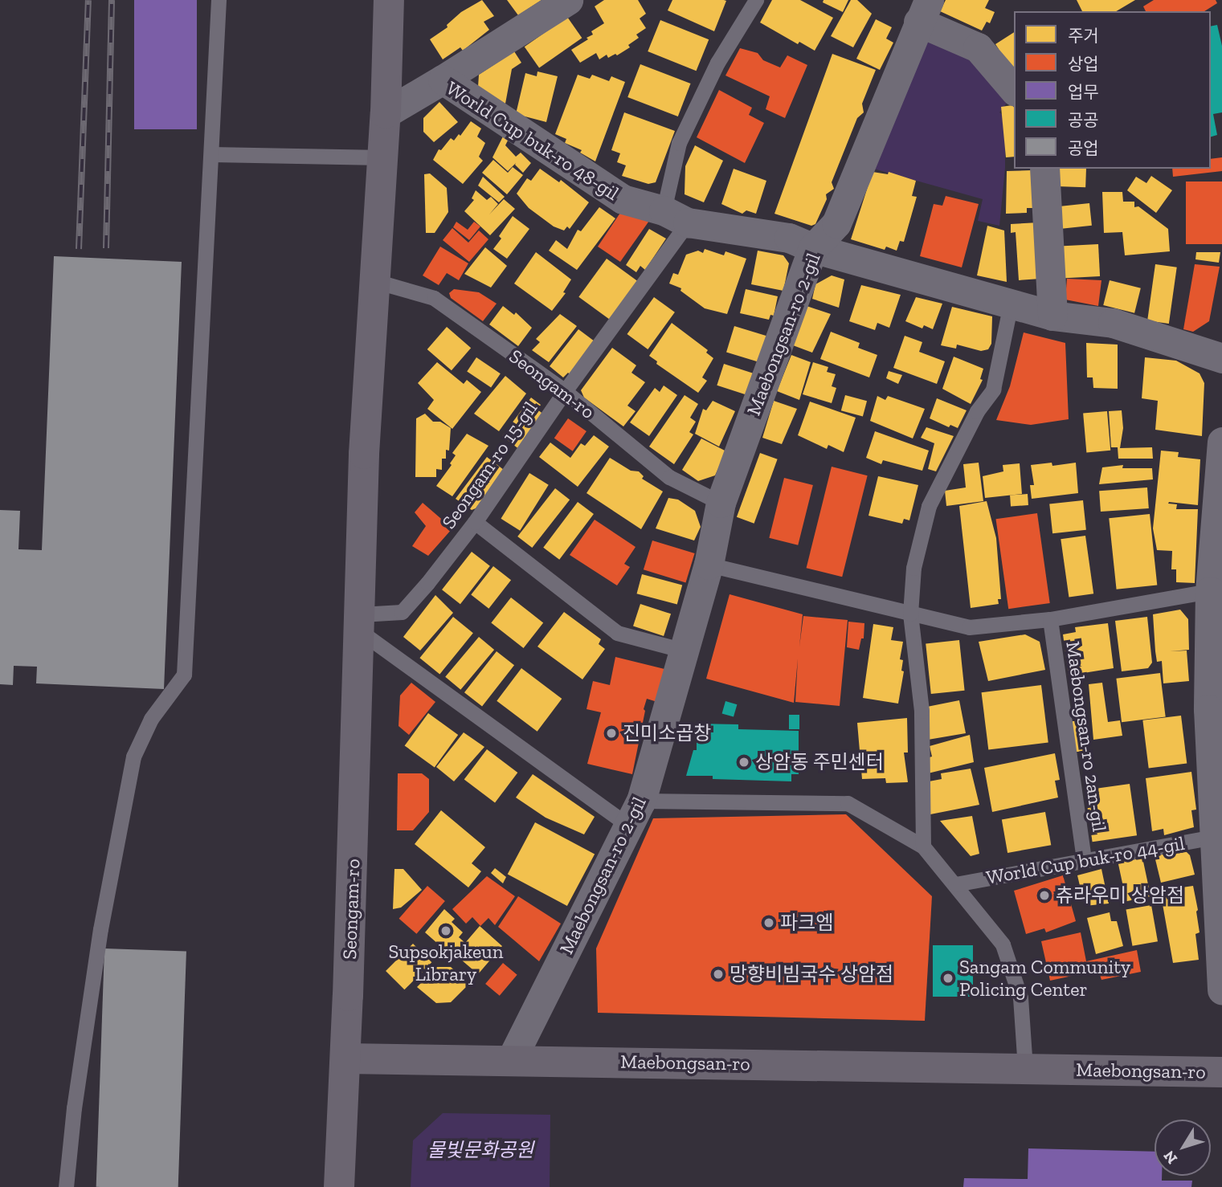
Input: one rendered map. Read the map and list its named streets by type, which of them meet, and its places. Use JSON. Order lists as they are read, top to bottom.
{
  "streets": {
    "main road": ["Seongam-ro", "Maebongsan-ro"],
    "street": ["World Cup buk-ro 48-gil", "Maebongsan-ro 2-gil", "World Cup buk-ro 44-gil"],
    "lane": ["Seongam-ro 15-gil", "Maebongsan-ro 2an-gil"]
  },
  "crossings": [
    ["World Cup buk-ro 48-gil", "Maebongsan-ro 2-gil"],
    ["World Cup buk-ro 48-gil", "Seongam-ro"],
    ["World Cup buk-ro 48-gil", "Seongam-ro 15-gil"],
    ["Maebongsan-ro 2-gil", "Seongam-ro"],
    ["Maebongsan-ro 2-gil", "Maebongsan-ro 2an-gil"],
    ["Maebongsan-ro 2-gil", "Maebongsan-ro"],
    ["Seongam-ro", "Seongam-ro 15-gil"],
    ["Seongam-ro", "Maebongsan-ro"],
    ["Maebongsan-ro 2an-gil", "World Cup buk-ro 44-gil"]
  ],
  "parks": ["물빛문화공원"],
  "places": [
    "진미소곱창",
    "상암동 주민센터",
    "츄라우미 상암점",
    "파크엠",
    "Supsokjakeun Library",
    "망향비빔국수 상암점",
    "Sangam Community Policing Center"
  ],
  "legend": [
    "주거",
    "상업",
    "업무",
    "공공",
    "공업"
  ],
  "north": "bottom left"
}
